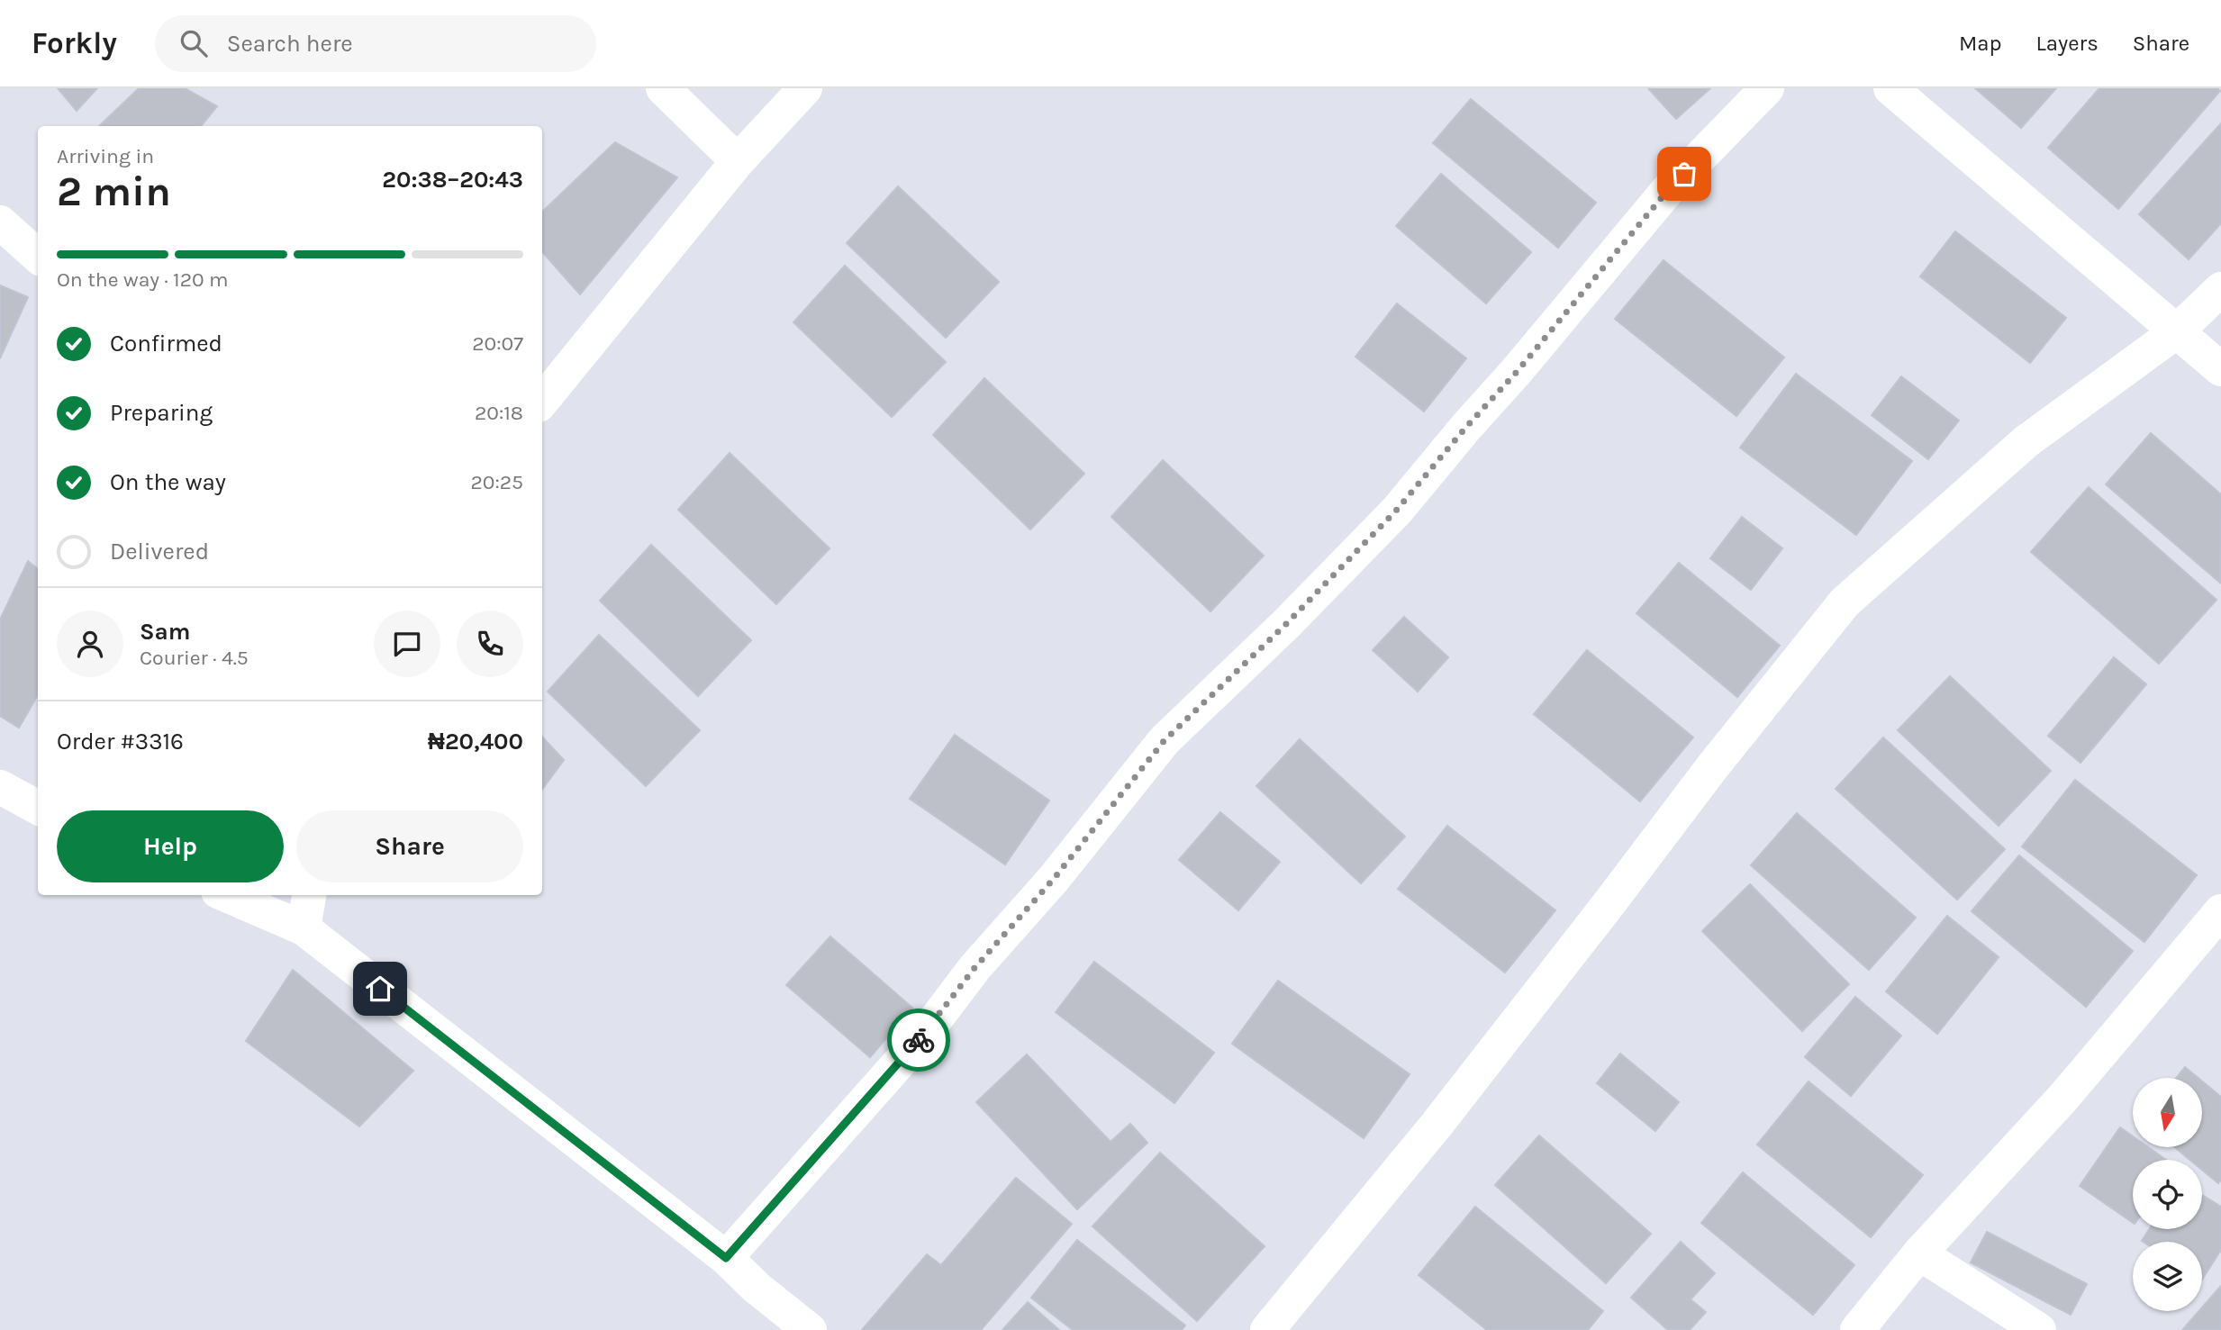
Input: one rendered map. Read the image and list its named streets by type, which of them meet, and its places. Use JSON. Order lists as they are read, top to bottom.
{
  "north": "bottom",
  "page": {
    "header": "Forkly",
    "search": "Search here",
    "nav": ["Map", "Layers", "Share"],
    "heading": ["2 min", "Arriving in", "20:38–20:43"],
    "panel": [
      "Sam",
      "Courier · 4.5",
      "Order #3316",
      "₦20,400"
    ],
    "bar": "On the way · 120 m",
    "list": [
      ["Confirmed", "20:07"],
      ["Preparing", "20:18"],
      ["On the way", "20:25"],
      "Delivered"
    ],
    "buttons": ["Help", "Share"]
  }
}
